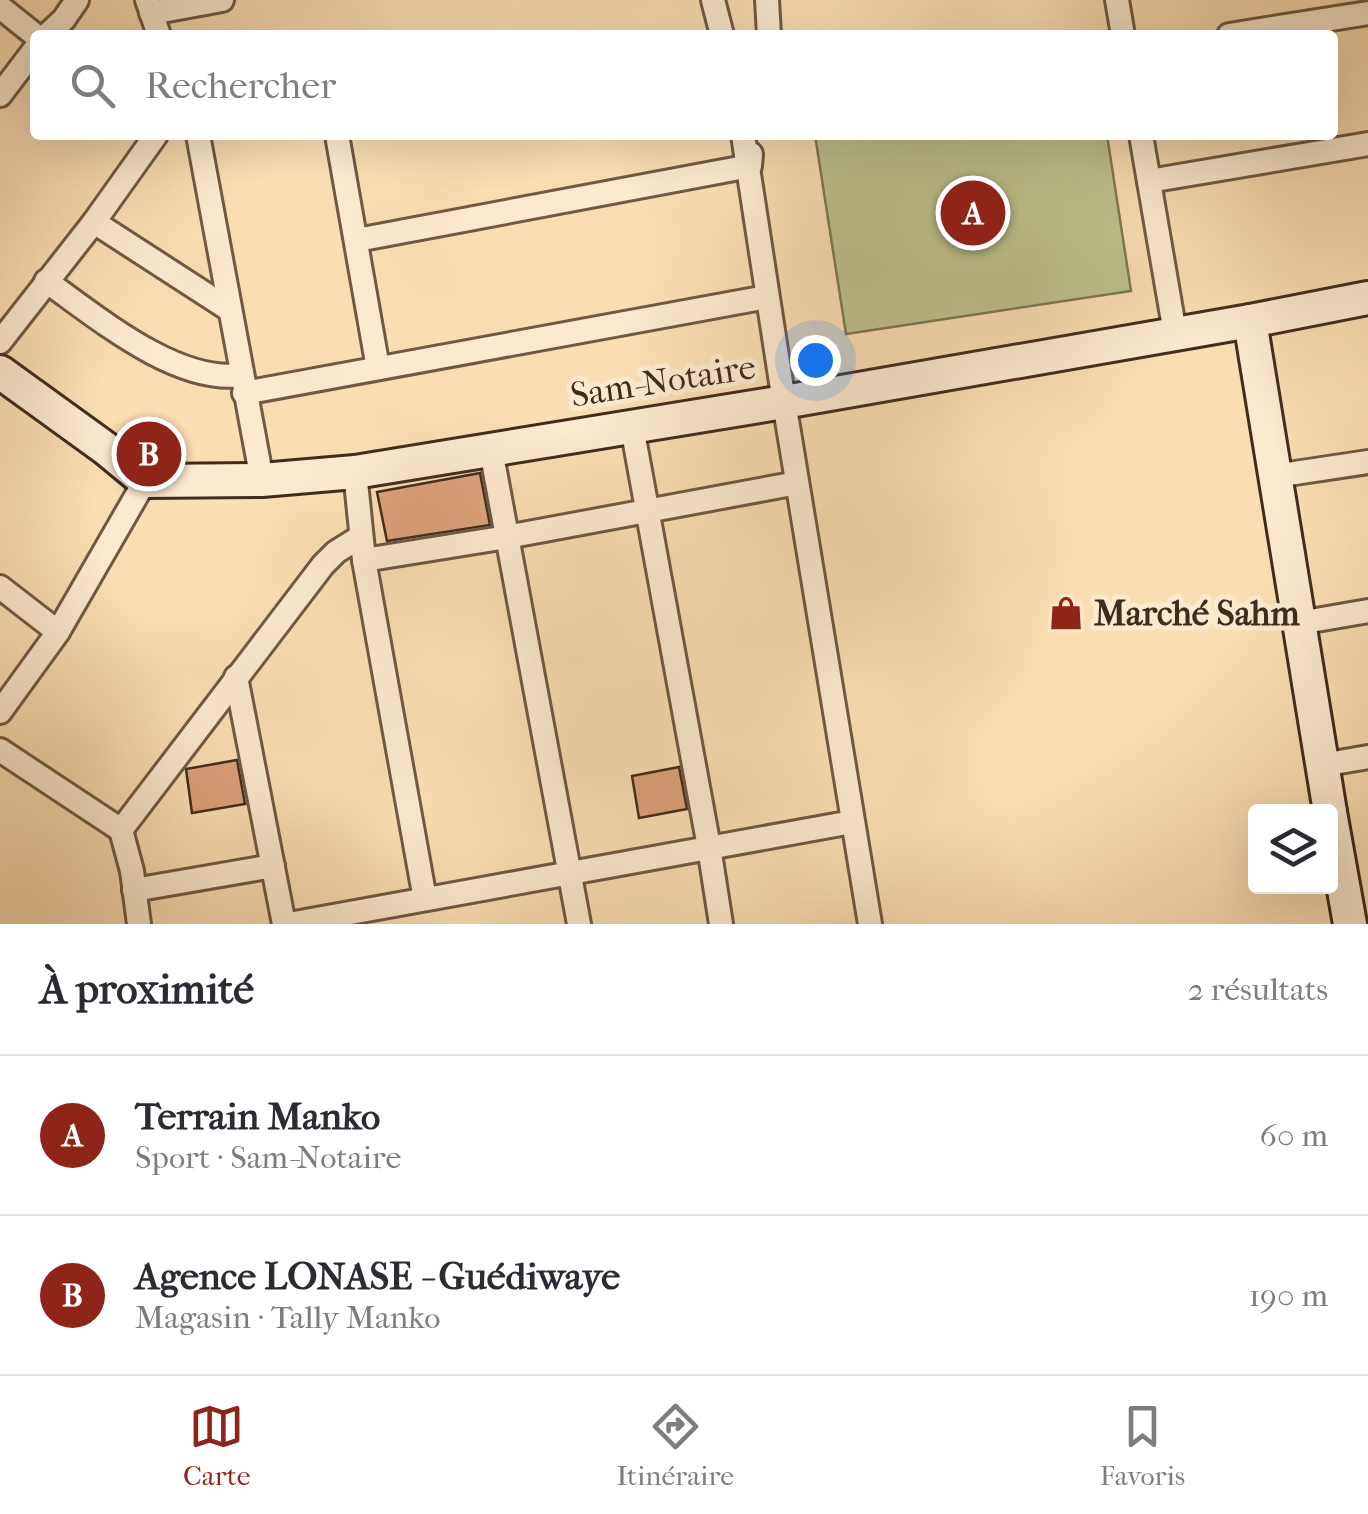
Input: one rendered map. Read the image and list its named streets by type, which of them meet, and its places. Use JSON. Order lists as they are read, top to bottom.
{
  "streets": {
    "street": ["Sam-Notaire"]
  },
  "places": {
    "shop": ["Marché Sahm"]
  },
  "page": {
    "search": "Rechercher",
    "pins": ["A", "B"],
    "heading": ["À proximité", "2 résultats"],
    "list": [
      {
        "mark": "A",
        "name": "Terrain Manko",
        "note": "Sport · Sam-Notaire",
        "value": "60 m"
      },
      {
        "mark": "B",
        "name": "Agence LONASE - Guédiwaye",
        "note": "Magasin · Tally Manko",
        "value": "190 m"
      }
    ],
    "nav": ["Carte", "Itinéraire", "Favoris"]
  }
}
